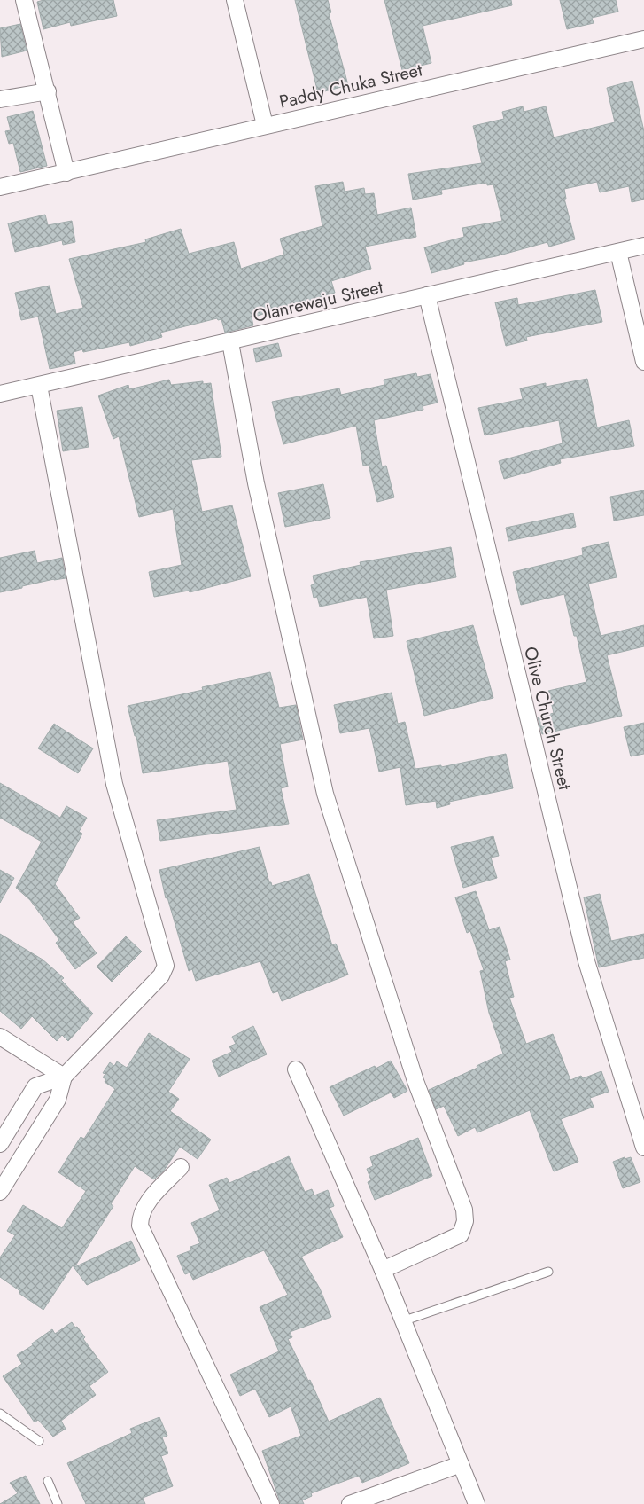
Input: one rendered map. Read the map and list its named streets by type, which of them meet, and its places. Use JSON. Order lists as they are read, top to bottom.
{
  "streets": {
    "street": ["Paddy Chuka Street", "Olanrewaju Street", "Olive Church Street"]
  },
  "crossings": [
    ["Olanrewaju Street", "Olive Church Street"]
  ]
}
